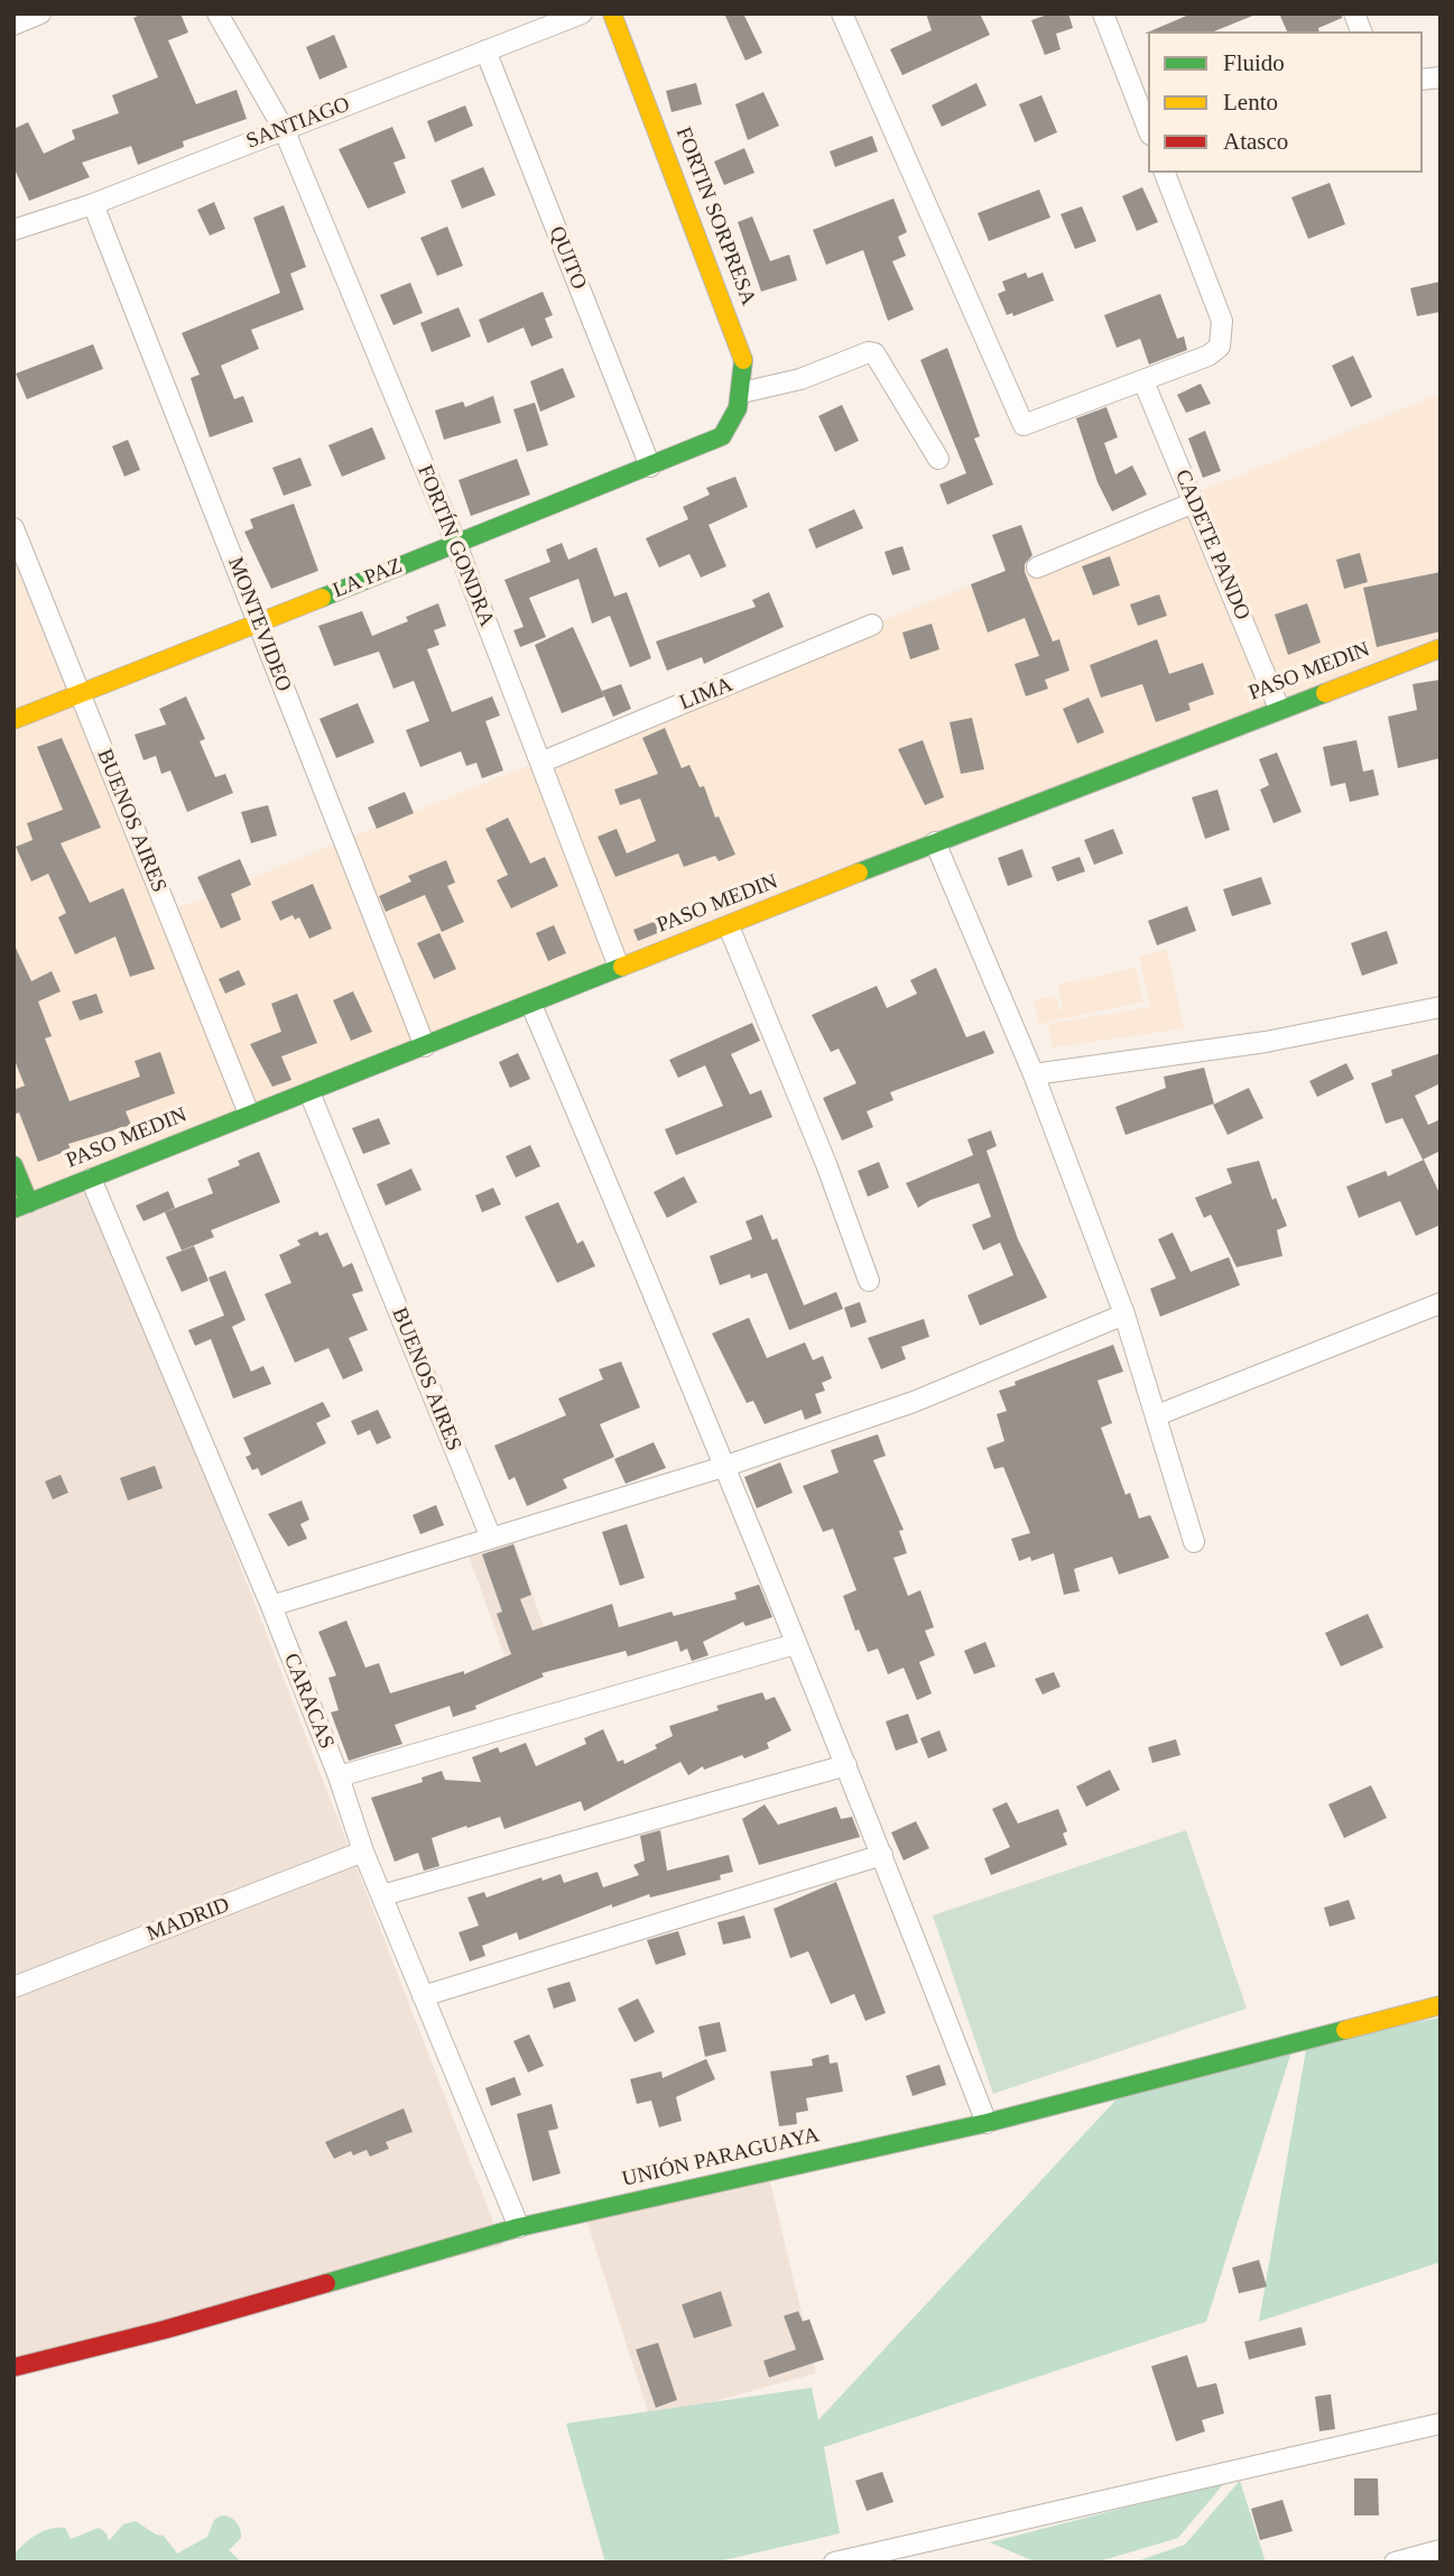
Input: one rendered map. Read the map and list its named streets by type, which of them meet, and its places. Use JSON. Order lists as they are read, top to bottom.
{
  "streets": {
    "street": [
      "SANTIAGO",
      "FORTIN SORPRESA",
      "QUITO",
      "CADETE PANDO",
      "FORTÍN GONDRA",
      "LA PAZ",
      "MONTEVIDEO",
      "PASO MEDIN",
      "LIMA",
      "BUENOS AIRES",
      "CARACAS",
      "MADRID",
      "UNIÓN PARAGUAYA"
    ]
  },
  "crossings": [
    ["SANTIAGO", "QUITO"],
    ["SANTIAGO", "FORTÍN GONDRA"],
    ["SANTIAGO", "MONTEVIDEO"],
    ["FORTIN SORPRESA", "LA PAZ"],
    ["QUITO", "LA PAZ"],
    ["CADETE PANDO", "PASO MEDIN"],
    ["FORTÍN GONDRA", "LA PAZ"],
    ["FORTÍN GONDRA", "PASO MEDIN"],
    ["FORTÍN GONDRA", "LIMA"],
    ["LA PAZ", "MONTEVIDEO"],
    ["LA PAZ", "BUENOS AIRES"],
    ["MONTEVIDEO", "PASO MEDIN"],
    ["PASO MEDIN", "BUENOS AIRES"],
    ["PASO MEDIN", "CARACAS"],
    ["CARACAS", "MADRID"],
    ["CARACAS", "UNIÓN PARAGUAYA"]
  ],
  "legend": ["Fluido", "Lento", "Atasco"]
}
